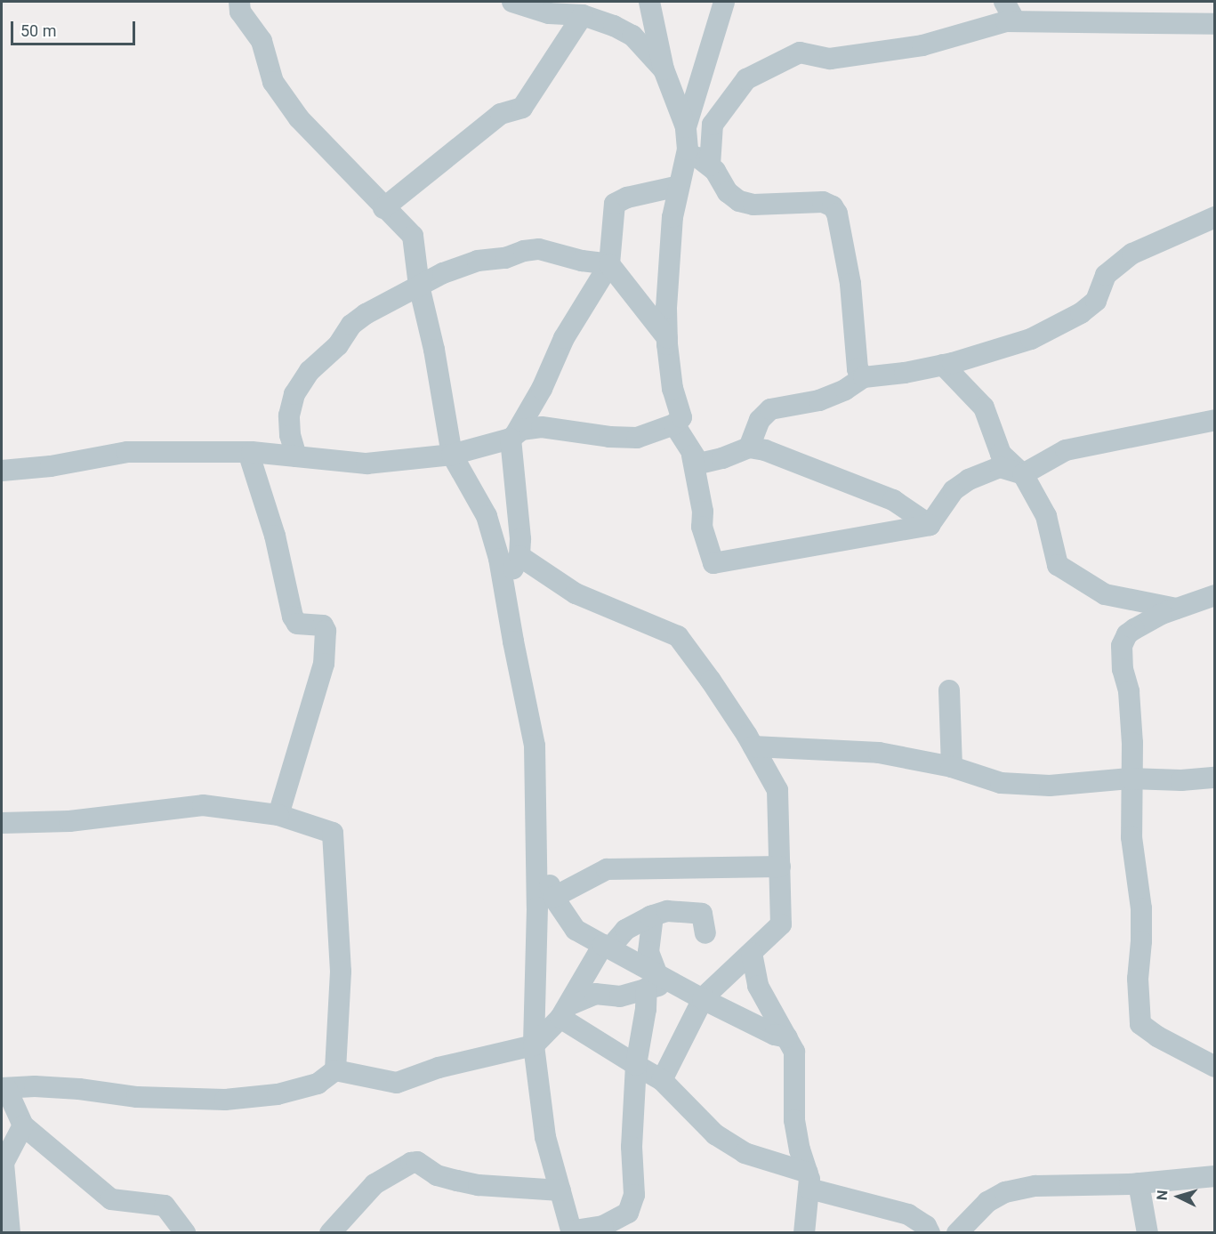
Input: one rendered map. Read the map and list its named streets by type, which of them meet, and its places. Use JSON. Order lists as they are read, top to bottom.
{
  "scale_bar": "50 m",
  "north": "left"
}
